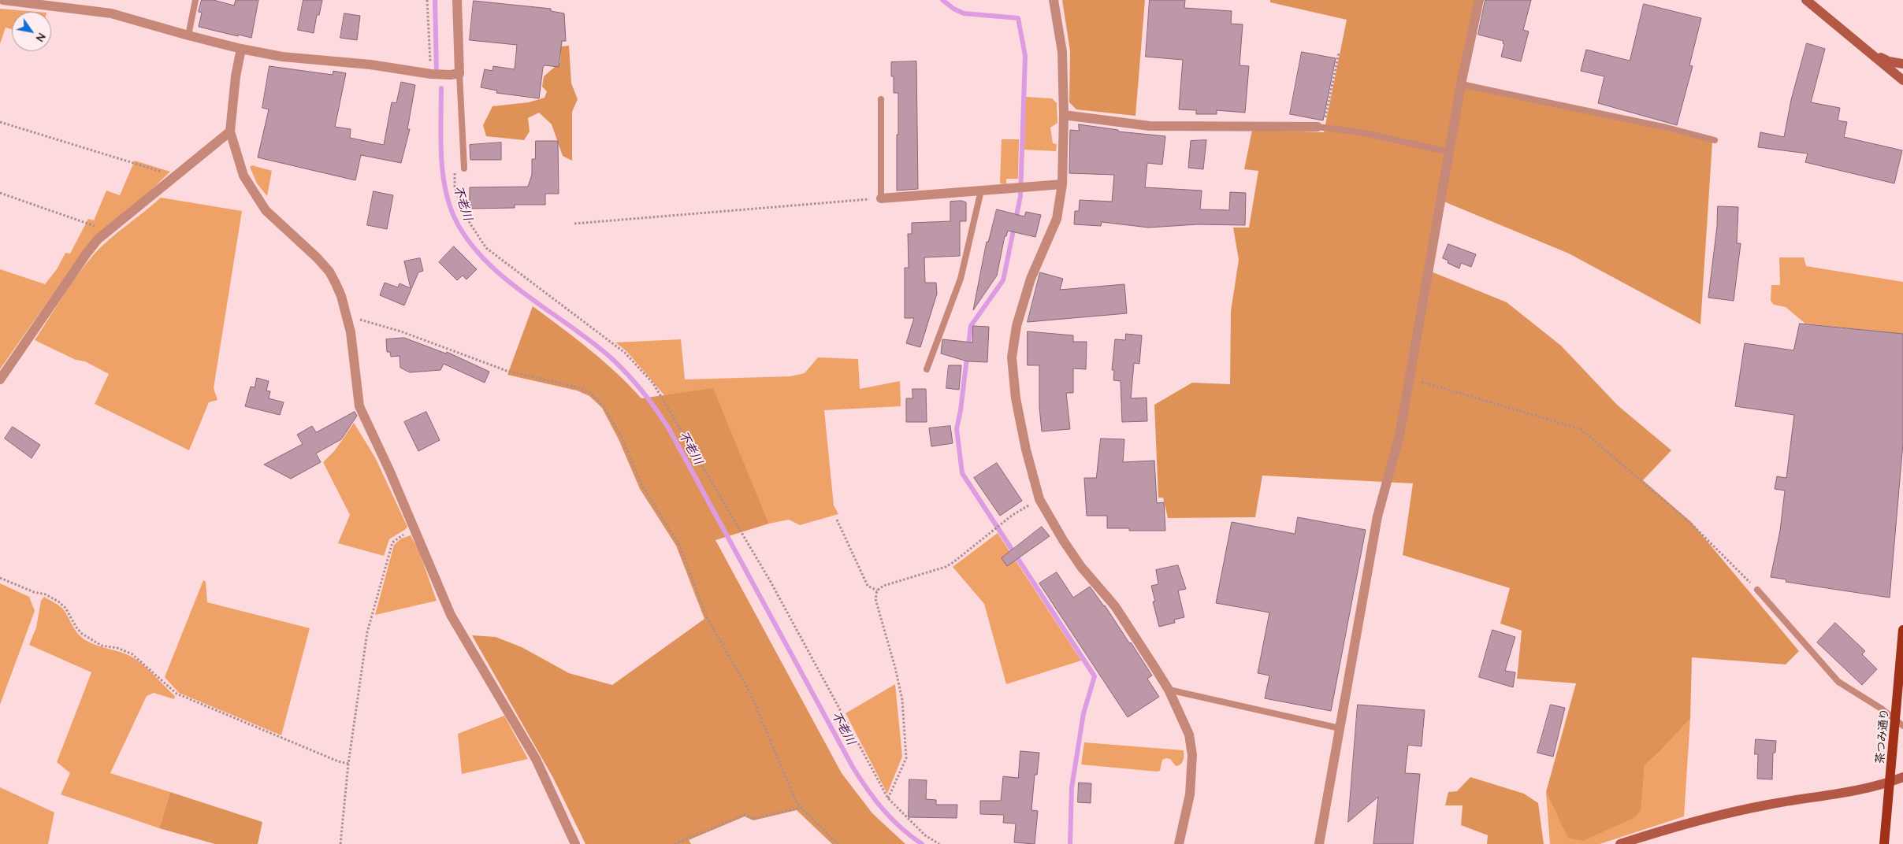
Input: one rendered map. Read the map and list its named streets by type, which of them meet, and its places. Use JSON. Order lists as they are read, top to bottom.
{
  "streets": {
    "main road": ["茶つみ通り"]
  },
  "water": ["不老川"],
  "north": "bottom right"
}
